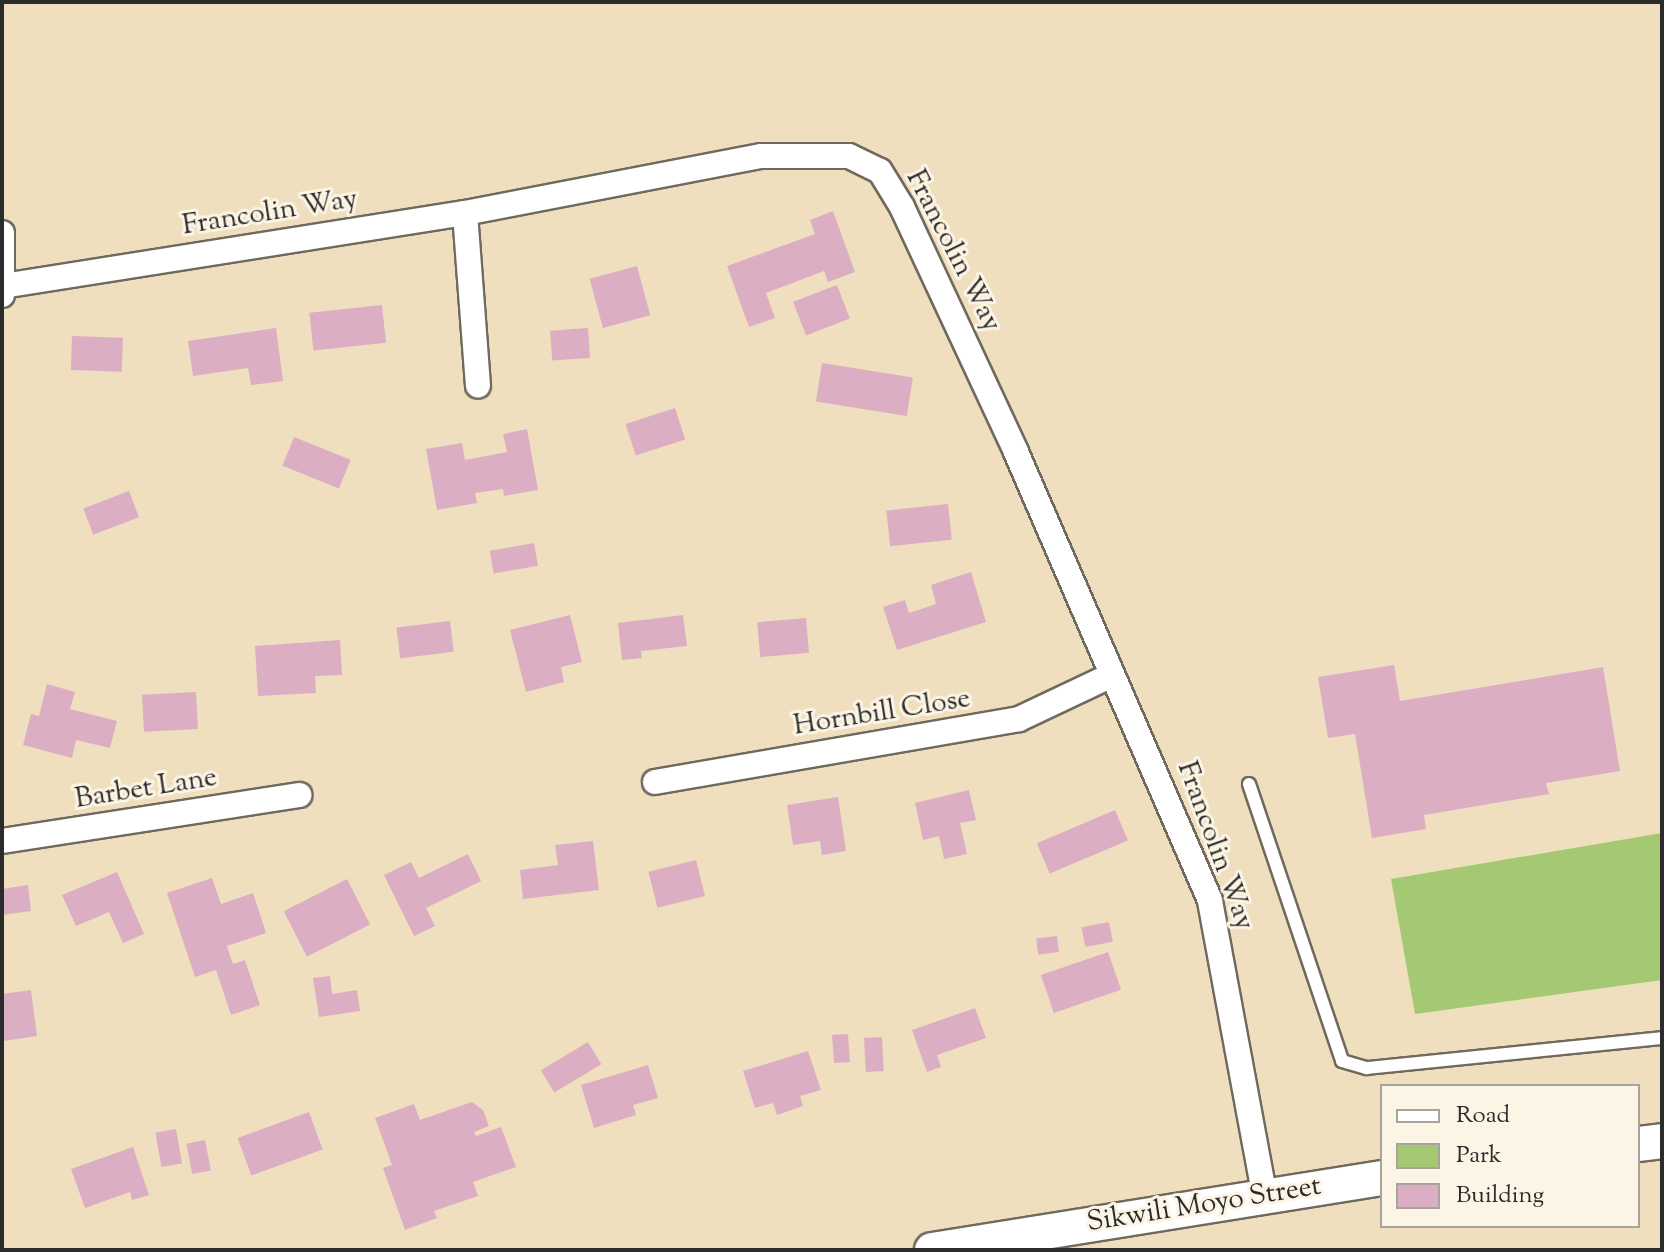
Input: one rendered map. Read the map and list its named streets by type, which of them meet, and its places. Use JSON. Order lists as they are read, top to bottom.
{
  "streets": {
    "street": [
      "Francolin Way",
      "Hornbill Close",
      "Barbet Lane",
      "Sikwili Moyo Street"
    ]
  },
  "crossings": [
    ["Francolin Way", "Hornbill Close"],
    ["Francolin Way", "Sikwili Moyo Street"]
  ],
  "legend": ["Road", "Park", "Building"]
}
